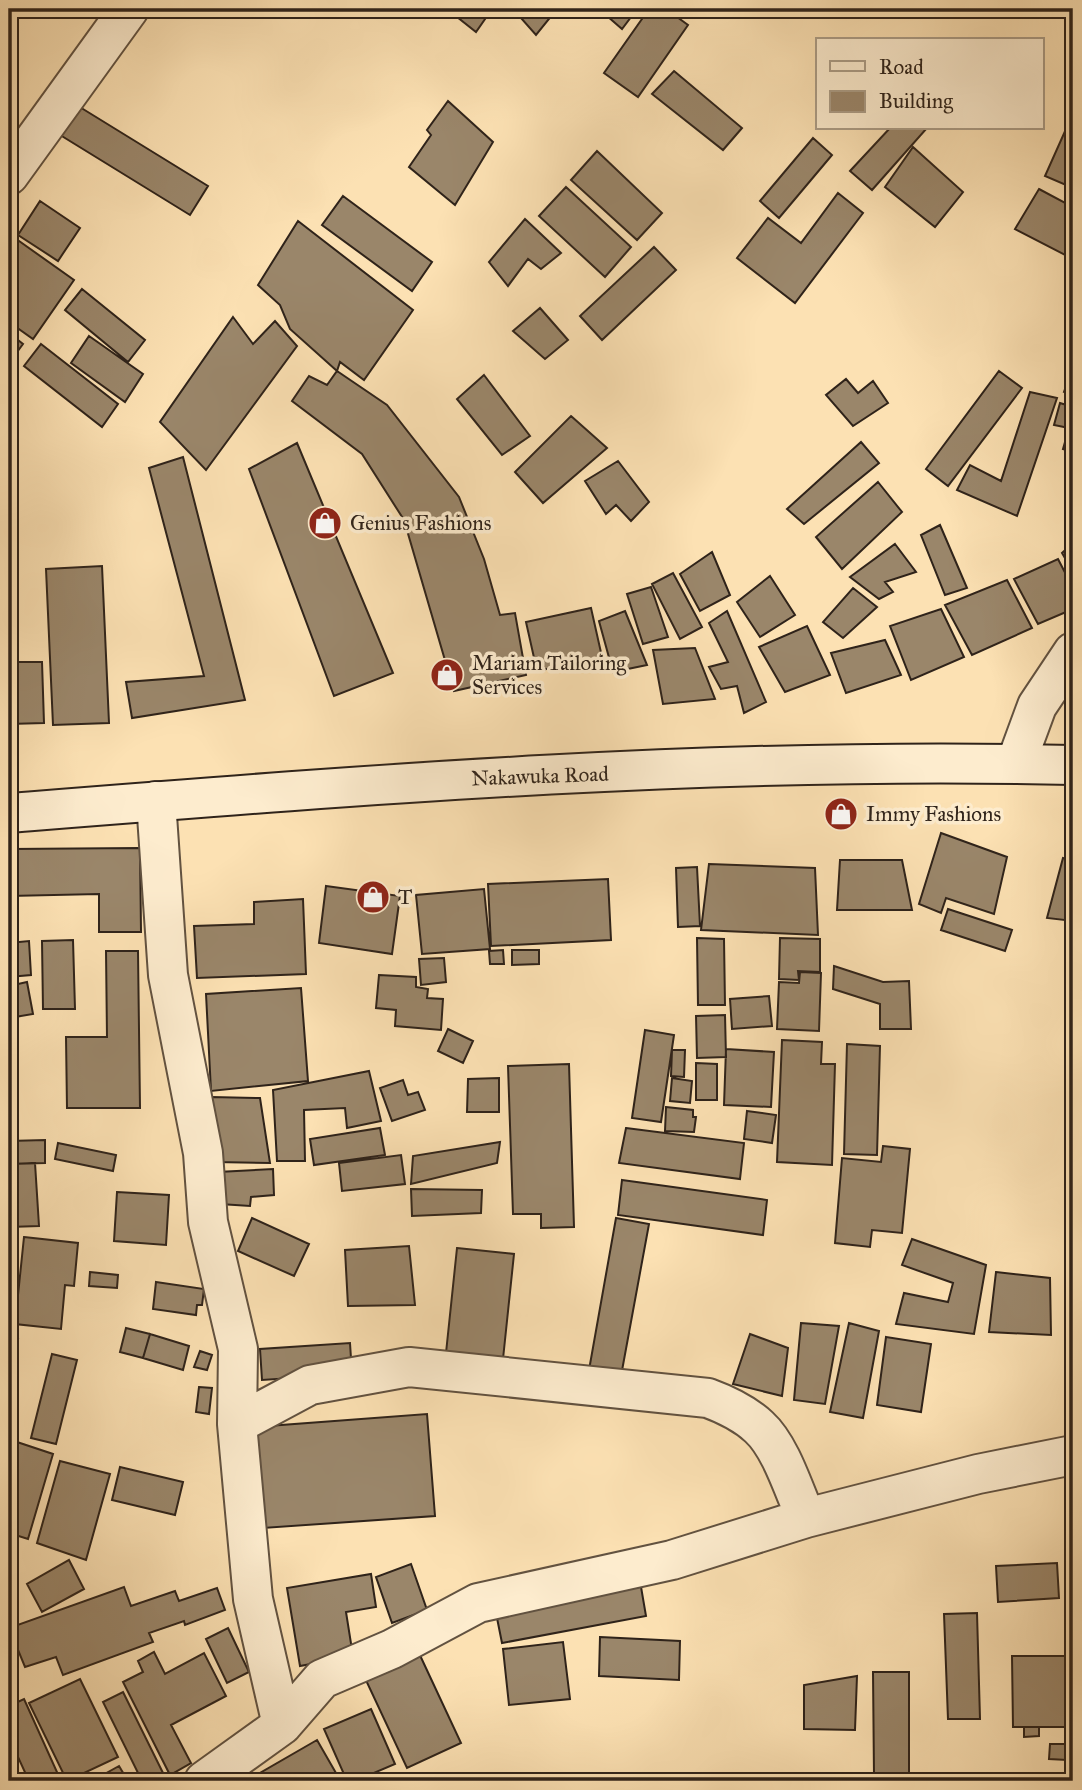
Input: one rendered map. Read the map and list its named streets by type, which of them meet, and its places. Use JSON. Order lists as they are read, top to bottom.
{
  "streets": {
    "street": ["Nakawuka Road"]
  },
  "places": {
    "shop": [
      "Genius Fashions",
      "Mariam Tailoring Services",
      "Immy Fashions",
      "T"
    ]
  },
  "legend": ["Road", "Building"]
}
